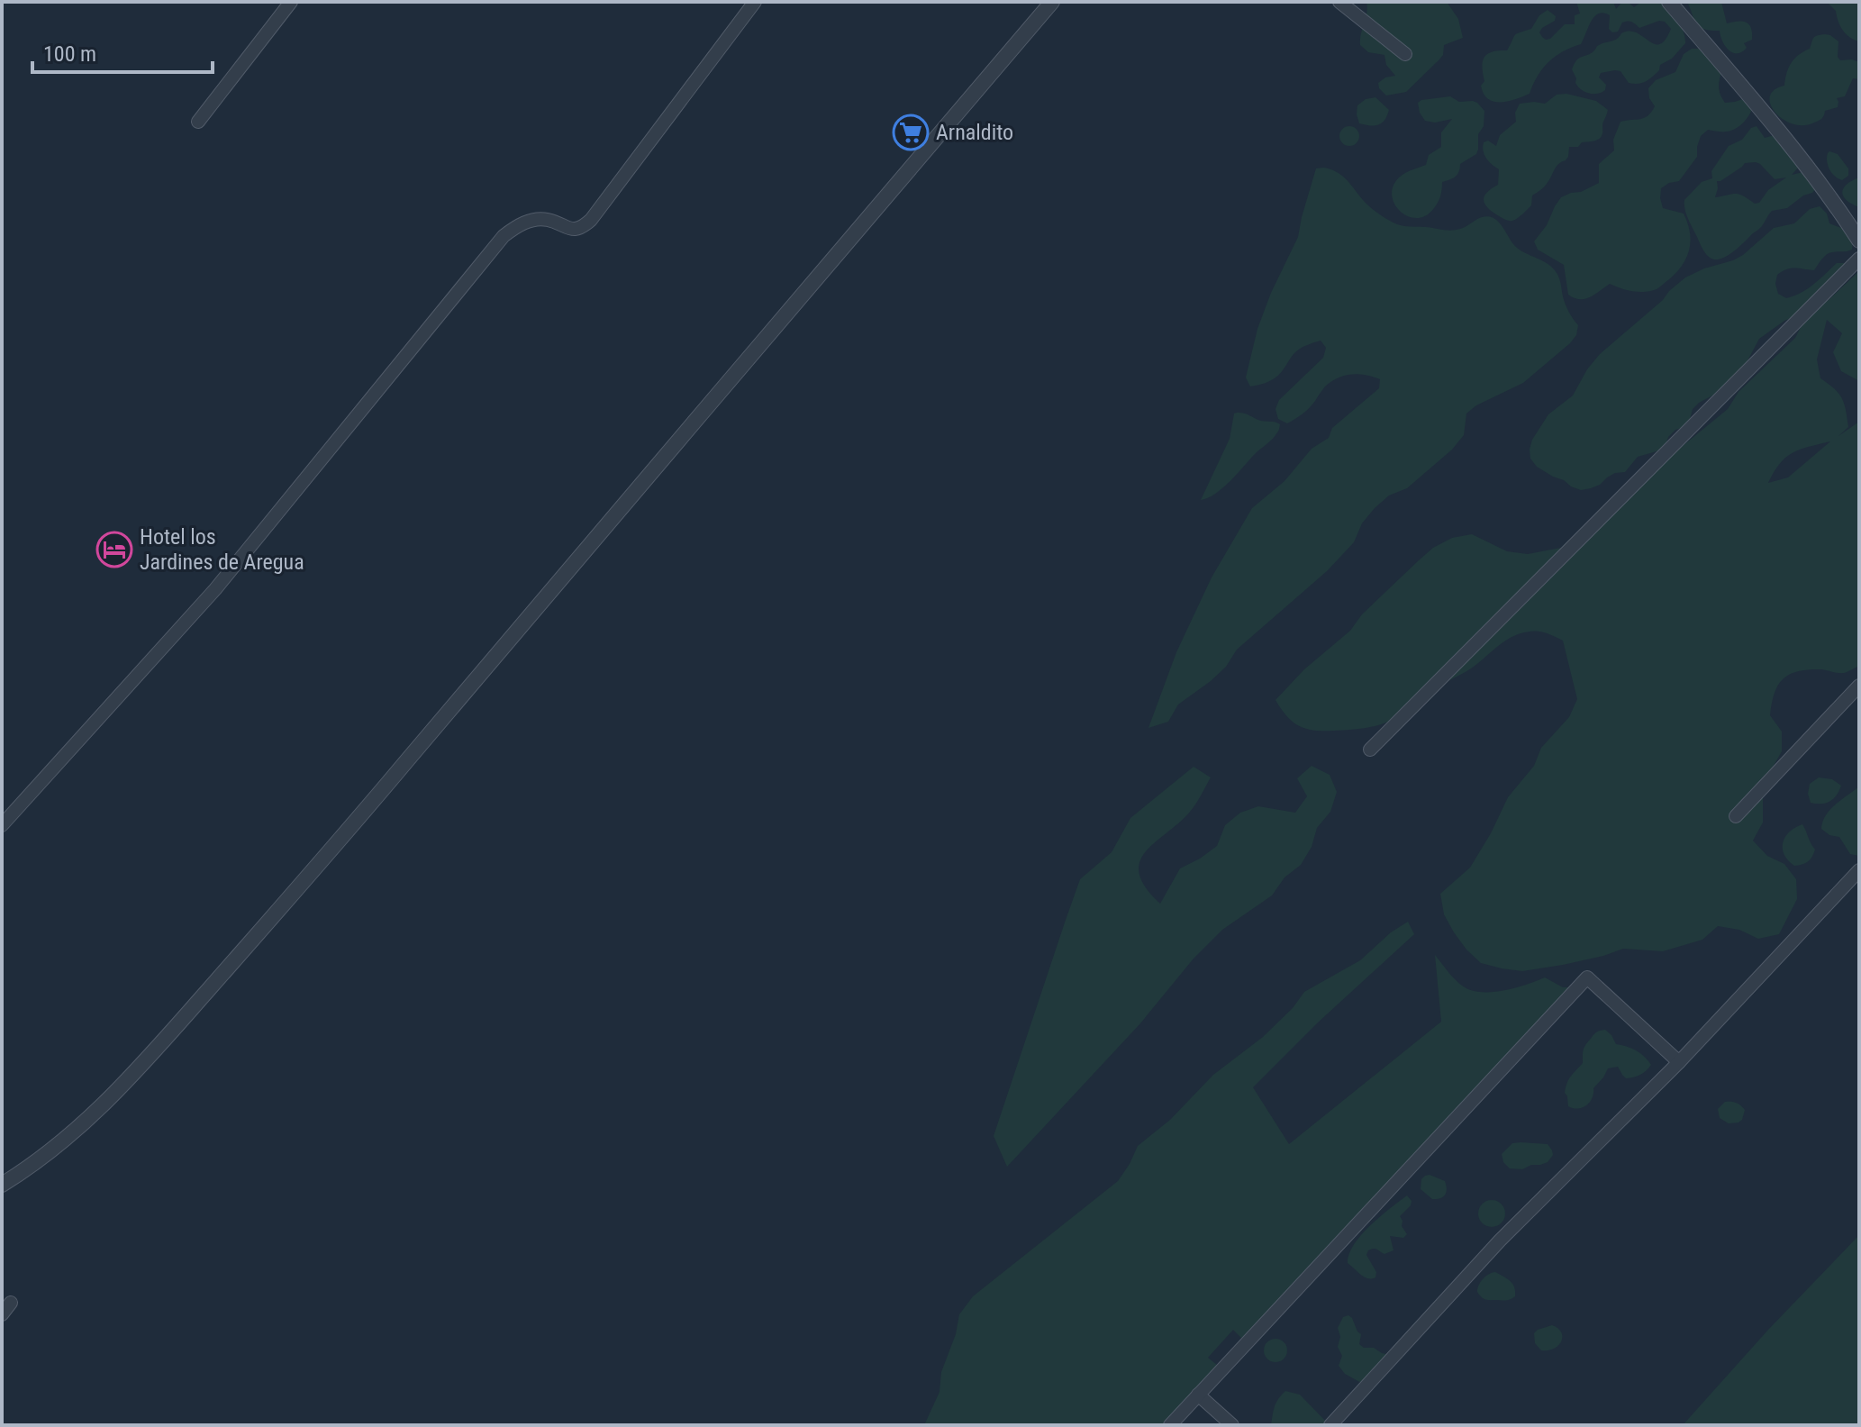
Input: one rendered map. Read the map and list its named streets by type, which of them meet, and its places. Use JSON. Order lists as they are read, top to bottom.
{
  "places": {
    "supermarket": ["Arnaldito"],
    "hotel": ["Hotel los Jardines de Aregua"]
  },
  "scale_bar": "100 m"
}
